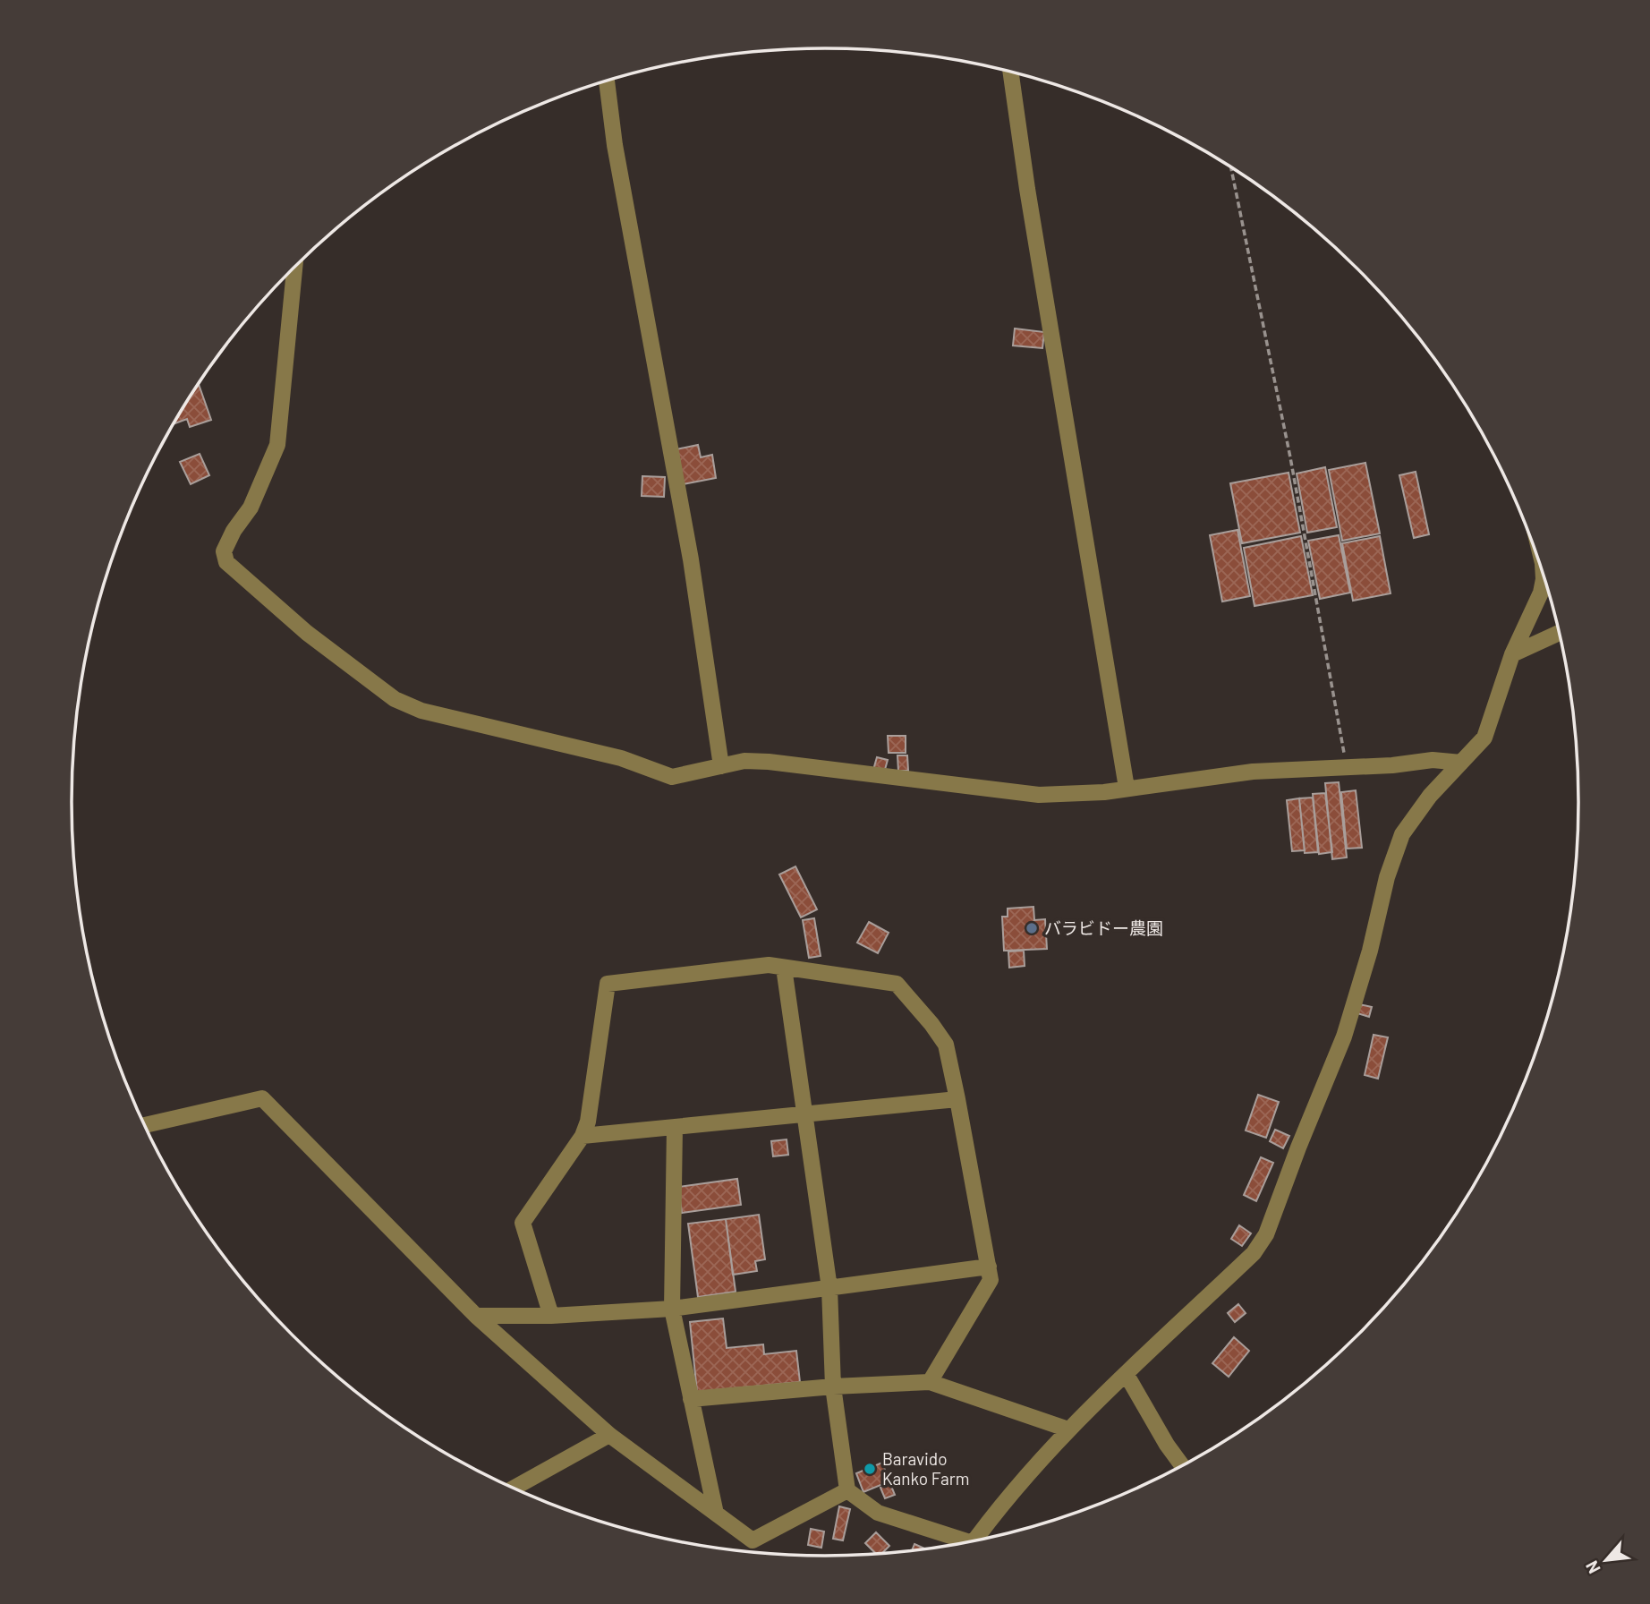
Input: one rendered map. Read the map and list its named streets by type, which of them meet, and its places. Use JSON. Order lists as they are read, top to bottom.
{
  "places": ["バラビドー農園", "Baravido Kanko Farm"],
  "north": "bottom left"
}
